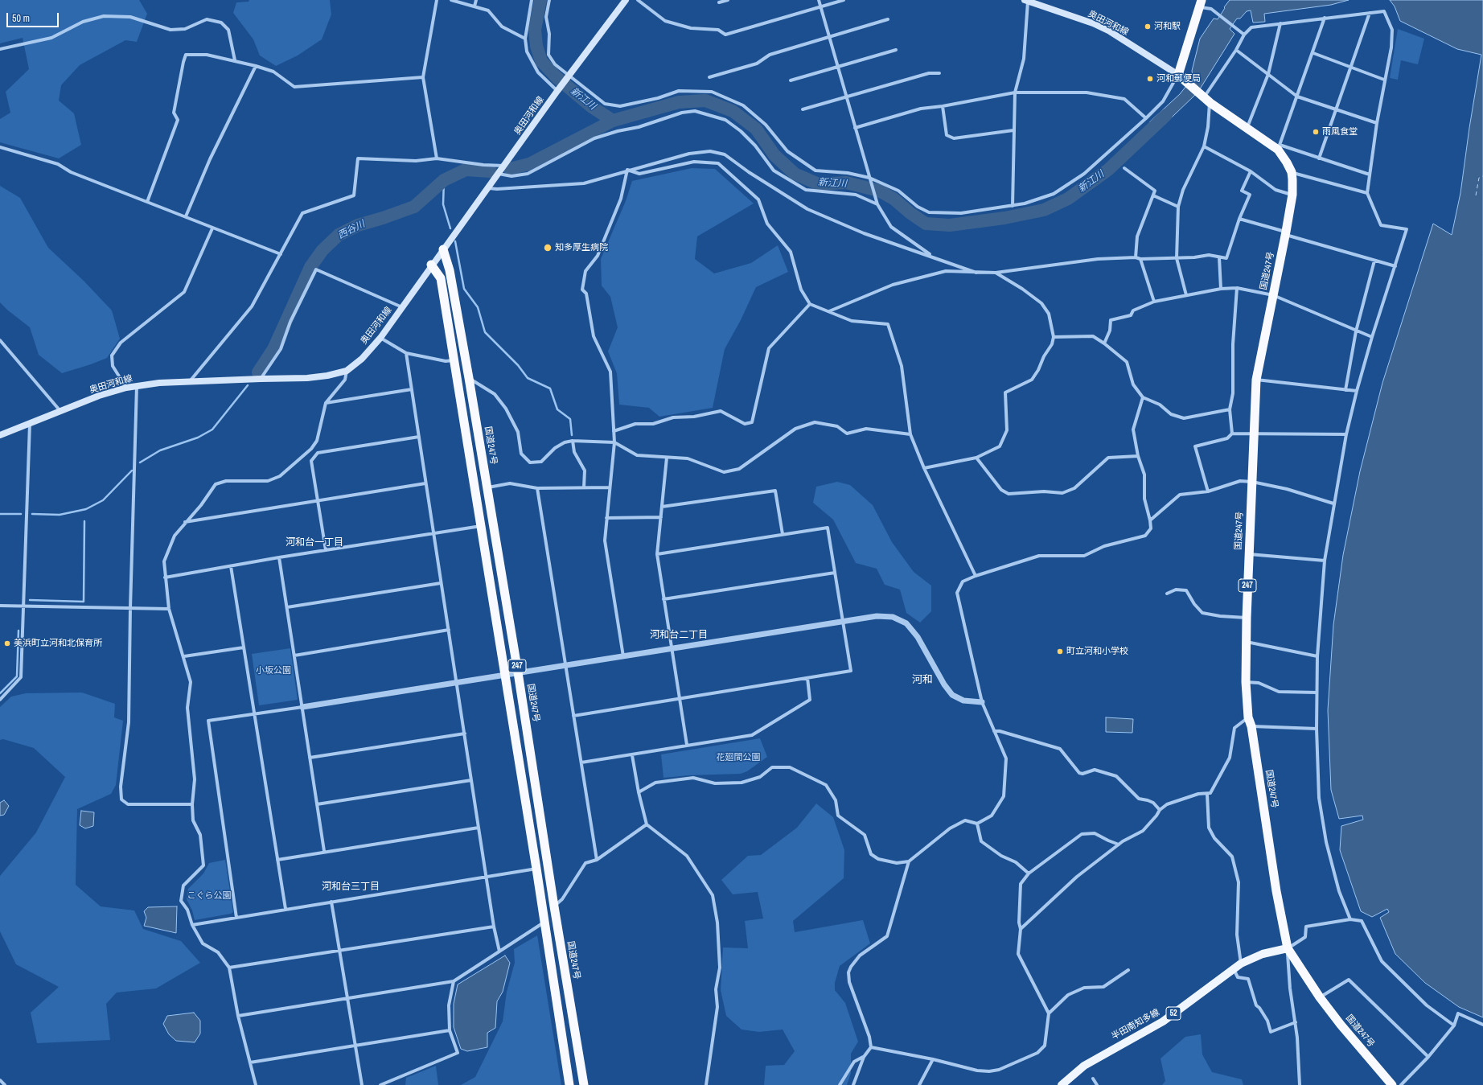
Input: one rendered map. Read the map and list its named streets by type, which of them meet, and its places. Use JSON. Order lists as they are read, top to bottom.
{
  "streets": {
    "highway": ["国道247号", "247"],
    "main road": ["奥田河和線", "52", "半田南知多線"]
  },
  "crossings": [
    ["奥田河和線", "国道247号"],
    ["奥田河和線", "247"],
    ["国道247号", "半田南知多線"]
  ],
  "districts": [
    "河和台一丁目",
    "河和台二丁目",
    "河和",
    "河和台三丁目"
  ],
  "water": ["新江川", "西谷川"],
  "parks": ["小坂公園", "花廻間公園", "こぐら公園"],
  "places": [
    "河和駅",
    "河和郵便局",
    "雨風食堂",
    "知多厚生病院",
    "美浜町立河和北保育所",
    "町立河和小学校"
  ],
  "scale_bar": "50 m"
}
